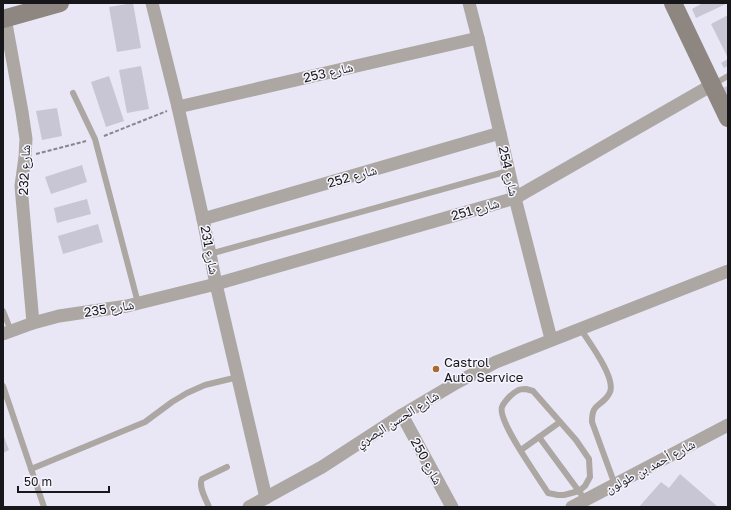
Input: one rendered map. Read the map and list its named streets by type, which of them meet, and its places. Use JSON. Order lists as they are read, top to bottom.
{
  "streets": {
    "street": [
      "شارع 253",
      "شارع 232",
      "شارع 254",
      "شارع 252",
      "شارع 251",
      "شارع 231",
      "شارع 235",
      "شارع الحسن البصري",
      "شارع 250",
      "شارع أحمد بن طولون"
    ]
  },
  "crossings": [
    ["شارع 253", "شارع 254"],
    ["شارع 253", "شارع 231"],
    ["شارع 232", "شارع 235"],
    ["شارع 254", "شارع 252"],
    ["شارع 254", "شارع 251"],
    ["شارع 254", "شارع الحسن البصري"],
    ["شارع 252", "شارع 231"],
    ["شارع 251", "شارع 231"],
    ["شارع 251", "شارع 235"],
    ["شارع 231", "شارع 235"],
    ["شارع 231", "شارع الحسن البصري"],
    ["شارع الحسن البصري", "شارع 250"]
  ],
  "places": ["Castrol Auto Service"],
  "scale_bar": "50 m"
}
